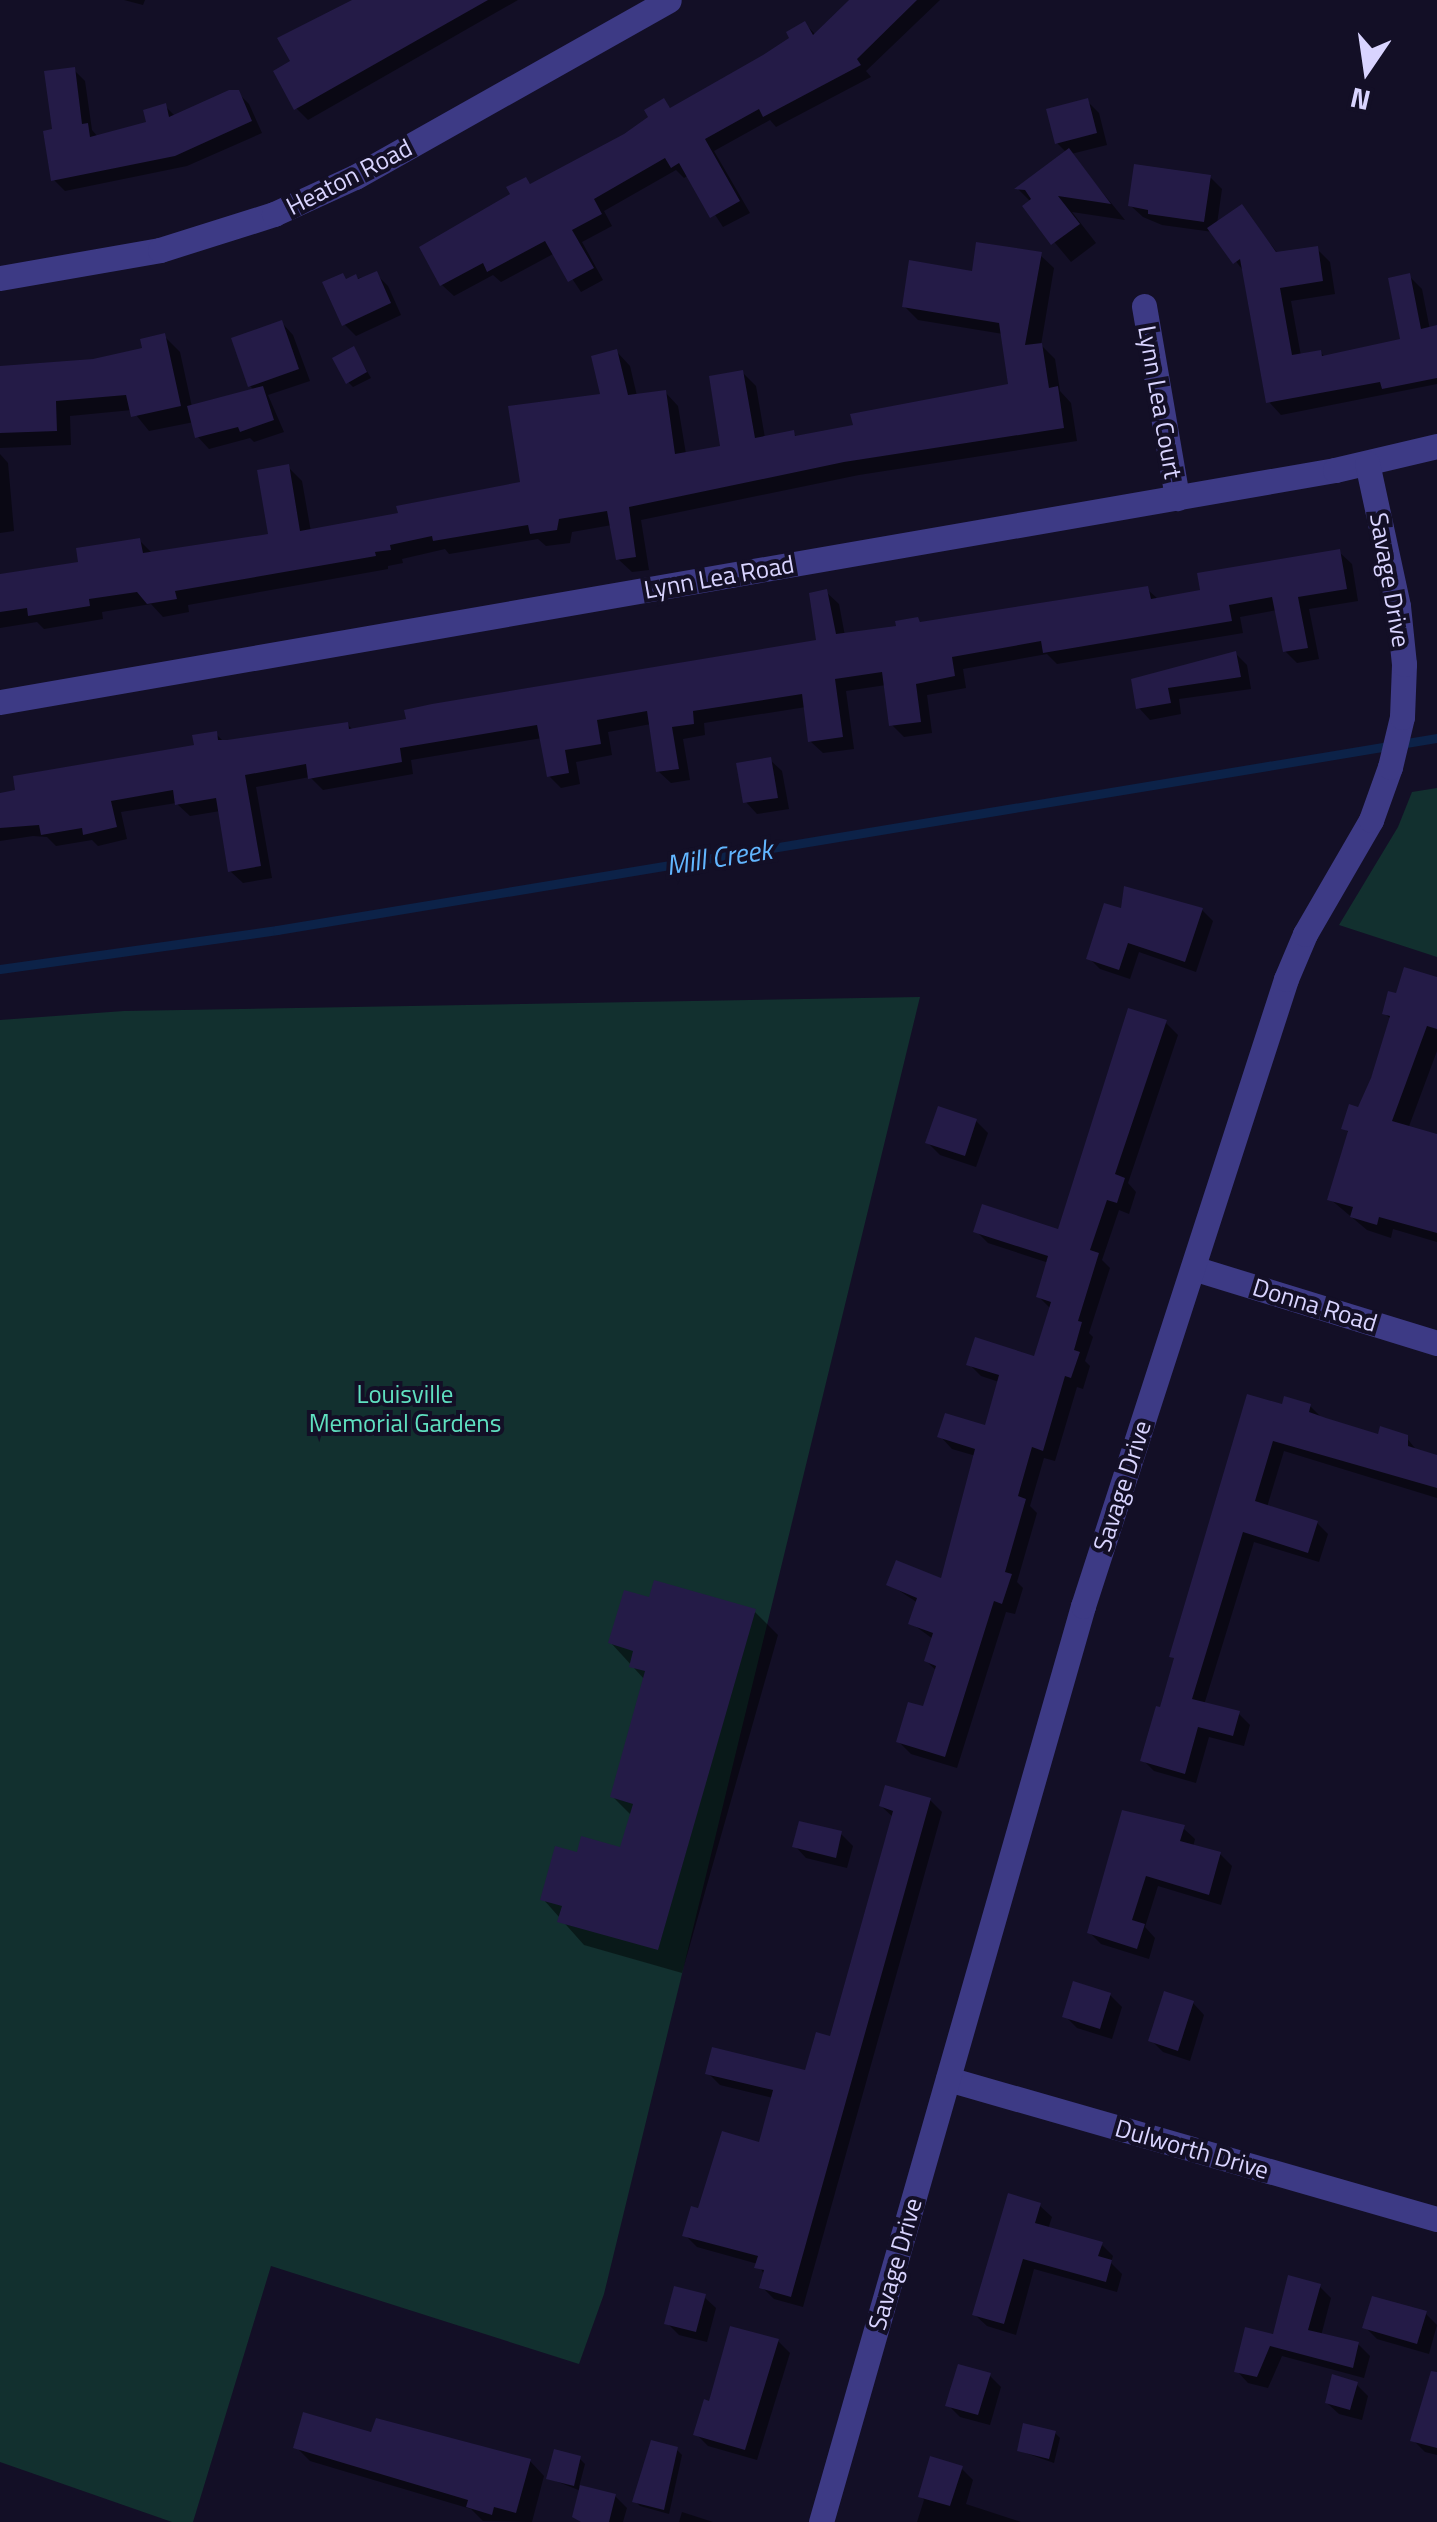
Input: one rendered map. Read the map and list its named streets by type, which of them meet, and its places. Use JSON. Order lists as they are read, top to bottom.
{
  "streets": {
    "street": [
      "Heaton Road",
      "Lynn Lea Court",
      "Lynn Lea Road",
      "Savage Drive",
      "Donna Road",
      "Dulworth Drive"
    ]
  },
  "crossings": [
    ["Lynn Lea Court", "Lynn Lea Road"],
    ["Lynn Lea Road", "Savage Drive"],
    ["Savage Drive", "Donna Road"],
    ["Savage Drive", "Dulworth Drive"]
  ],
  "water": ["Mill Creek"],
  "parks": ["Louisville Memorial Gardens"],
  "north": "bottom"
}
